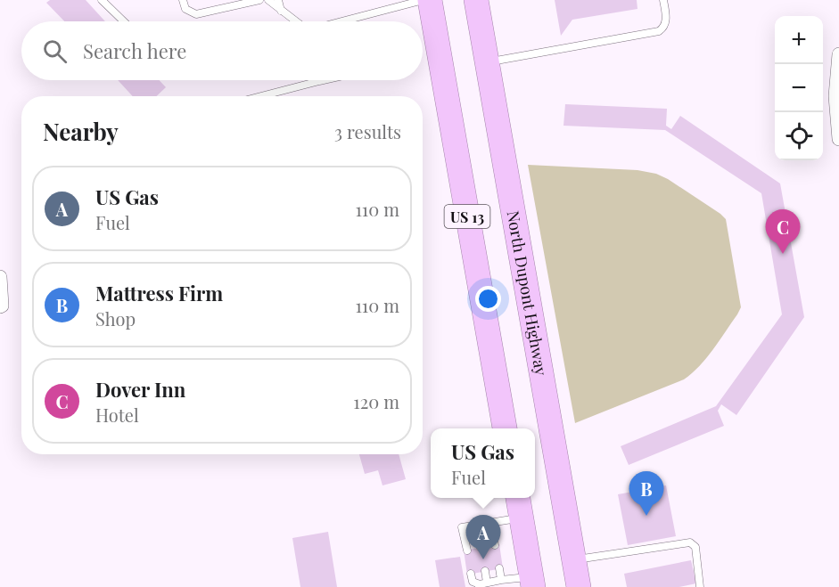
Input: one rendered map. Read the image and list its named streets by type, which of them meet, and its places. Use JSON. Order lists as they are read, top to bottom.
{
  "streets": {
    "highway": ["US 13", "North Dupont Highway"]
  },
  "page": {
    "map_buttons": ["+", "−"],
    "search": "Search here",
    "heading": ["Nearby", "3 results"],
    "list": [
      {
        "mark": "A",
        "name": "US Gas",
        "note": "Fuel",
        "value": "110 m"
      },
      {
        "mark": "B",
        "name": "Mattress Firm",
        "note": "Shop",
        "value": "110 m"
      },
      {
        "mark": "C",
        "name": "Dover Inn",
        "note": "Hotel",
        "value": "120 m"
      }
    ],
    "pins": ["C", "B", "A"],
    "popup": ["US Gas", "Fuel"]
  }
}
